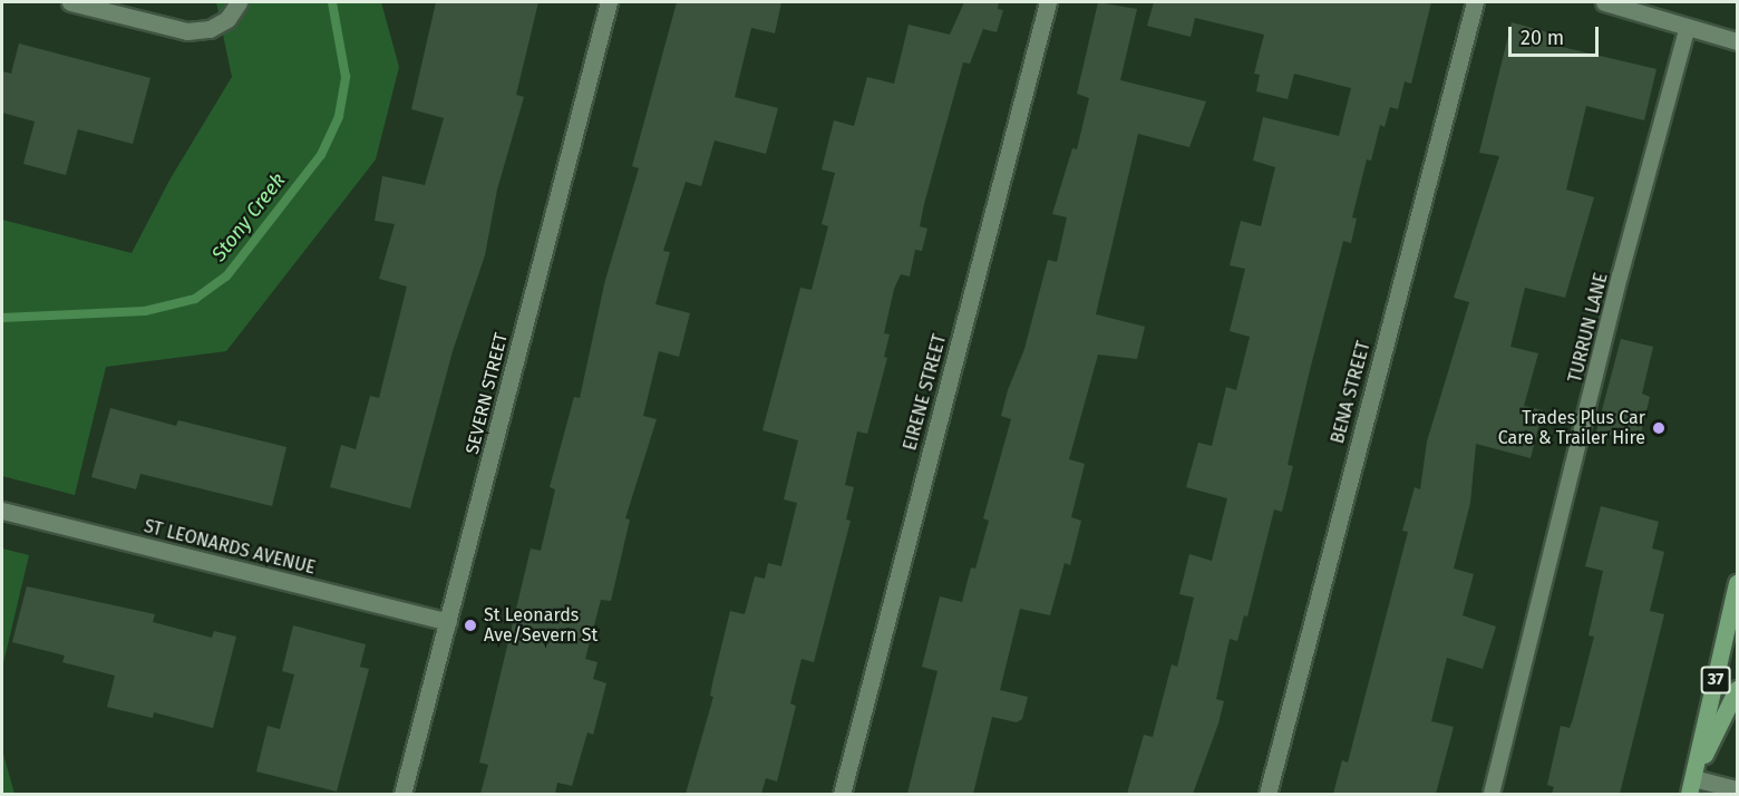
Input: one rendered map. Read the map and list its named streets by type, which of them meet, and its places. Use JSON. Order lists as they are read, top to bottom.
{
  "streets": {
    "main road": ["37"],
    "street": [
      "EIRENE STREET",
      "BENA STREET",
      "SEVERN STREET",
      "ST LEONARDS AVENUE"
    ],
    "lane": ["TURRUN LANE"]
  },
  "crossings": [
    ["SEVERN STREET", "ST LEONARDS AVENUE"]
  ],
  "water": ["Stony Creek"],
  "places": ["Trades Plus Car Care & Trailer Hire", "St Leonards Ave/Severn St"],
  "scale_bar": "20 m"
}
